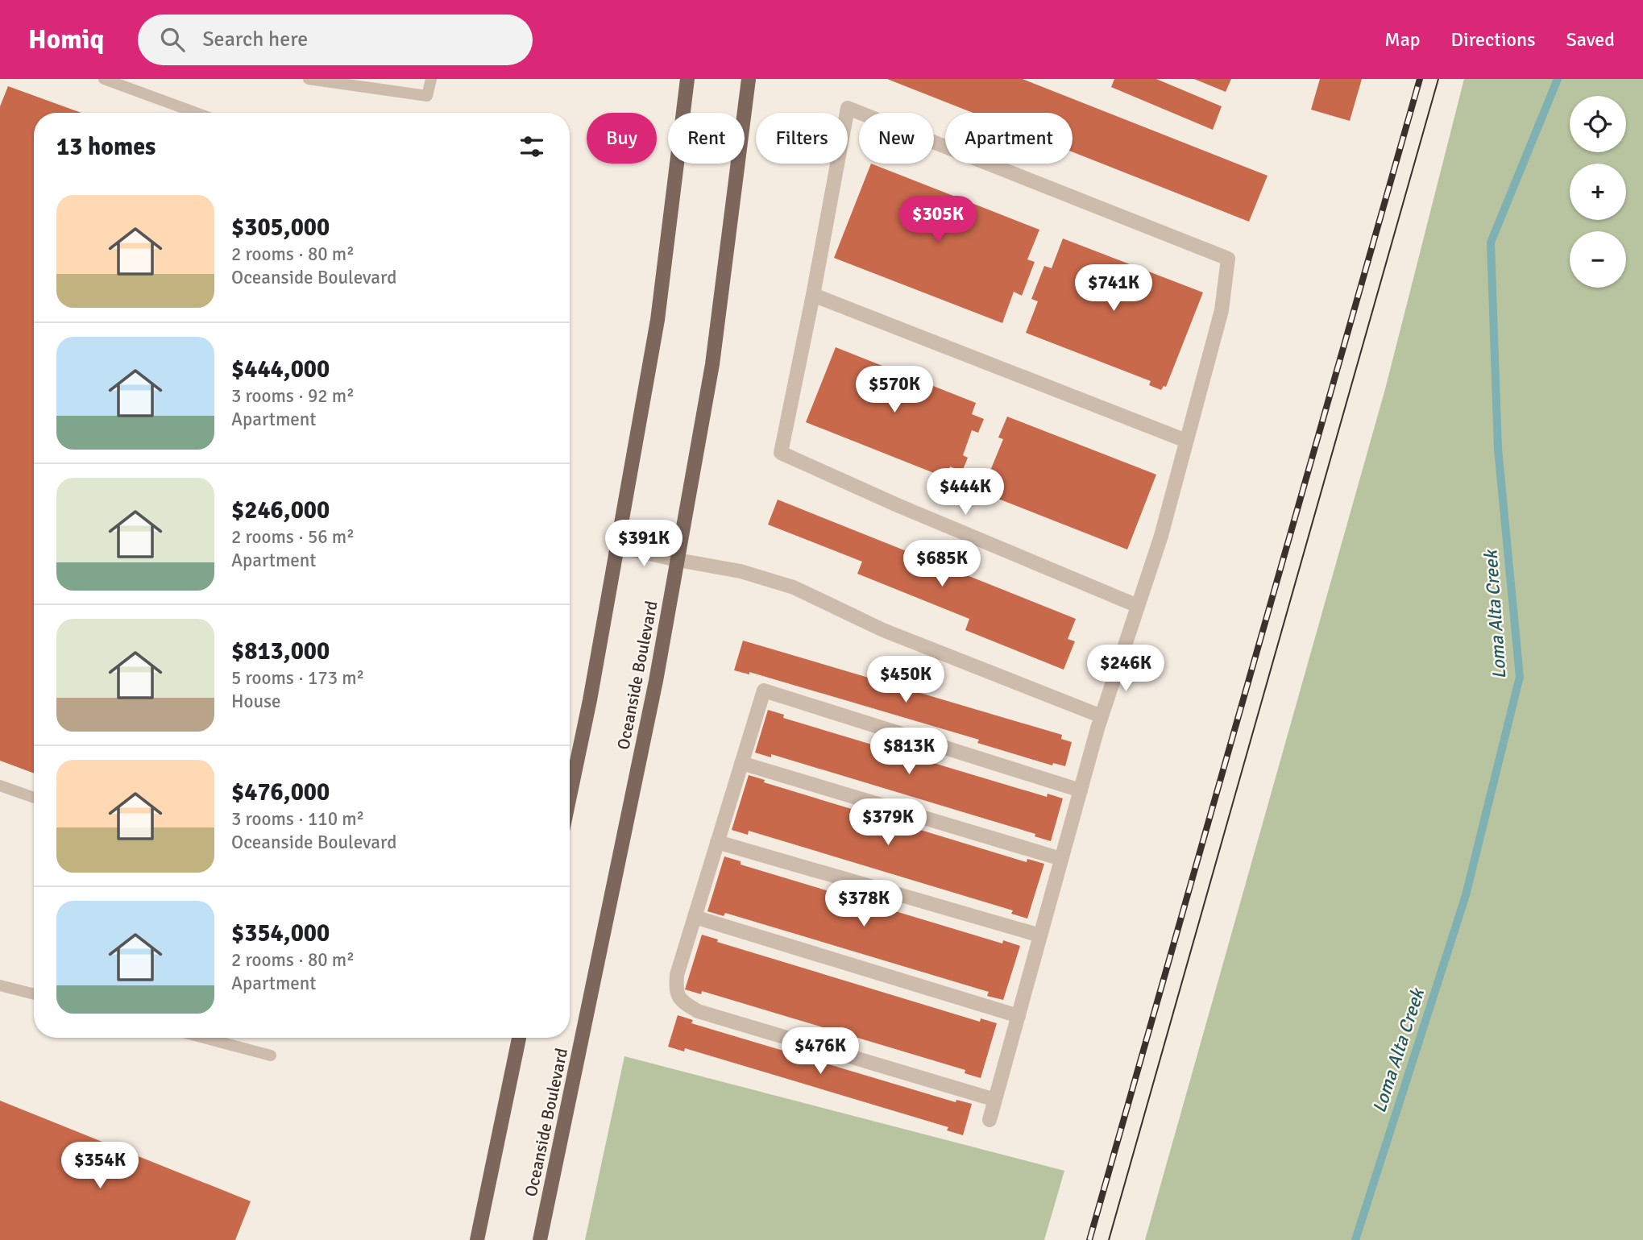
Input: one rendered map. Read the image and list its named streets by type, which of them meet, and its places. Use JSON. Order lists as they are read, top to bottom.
{
  "streets": {
    "main road": ["Oceanside Boulevard"]
  },
  "water": ["Loma Alta Creek"],
  "page": {
    "header": "Homiq",
    "search": "Search here",
    "nav": ["Map", "Directions", "Saved"],
    "map_buttons": ["+", "−"],
    "chip": [
      "Buy",
      "Rent",
      "Filters",
      "New",
      "Apartment"
    ],
    "heading": "13 homes",
    "list": [
      {
        "name": "$305,000",
        "note": "2 rooms · 80 m² · Oceanside Boulevard"
      },
      {
        "name": "$444,000",
        "note": "3 rooms · 92 m² · Apartment"
      },
      {
        "name": "$246,000",
        "note": "2 rooms · 56 m² · Apartment"
      },
      {
        "name": "$813,000",
        "note": "5 rooms · 173 m² · House"
      },
      {
        "name": "$476,000",
        "note": "3 rooms · 110 m² · Oceanside Boulevard"
      },
      {
        "name": "$354,000",
        "note": "2 rooms · 80 m² · Apartment"
      }
    ],
    "price": [
      "$305K",
      "$741K",
      "$570K",
      "$444K",
      "$391K",
      "$685K",
      "$246K",
      "$450K",
      "$813K",
      "$379K",
      "$378K",
      "$476K",
      "$354K"
    ]
  }
}
